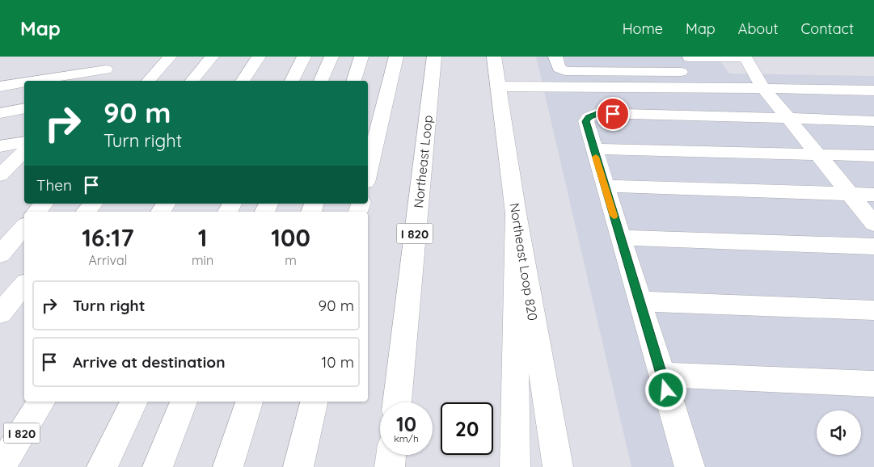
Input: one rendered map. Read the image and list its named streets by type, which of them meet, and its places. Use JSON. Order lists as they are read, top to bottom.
{
  "streets": {
    "main road": ["Northeast Loop", "I 820", "Northeast Loop 820"]
  },
  "page": {
    "header": "Map",
    "nav": [
      "Home",
      "Map",
      "About",
      "Contact"
    ],
    "turn": ["90 m", "Turn right"],
    "then": "Then",
    "eta": [
      "16:17",
      "Arrival",
      "1",
      "min",
      "100",
      "m"
    ],
    "list": [
      {
        "name": "Turn right",
        "value": "90 m"
      },
      {
        "name": "Arrive at destination",
        "value": "10 m"
      }
    ],
    "speed": "10 km/h",
    "limit": "20"
  }
}
